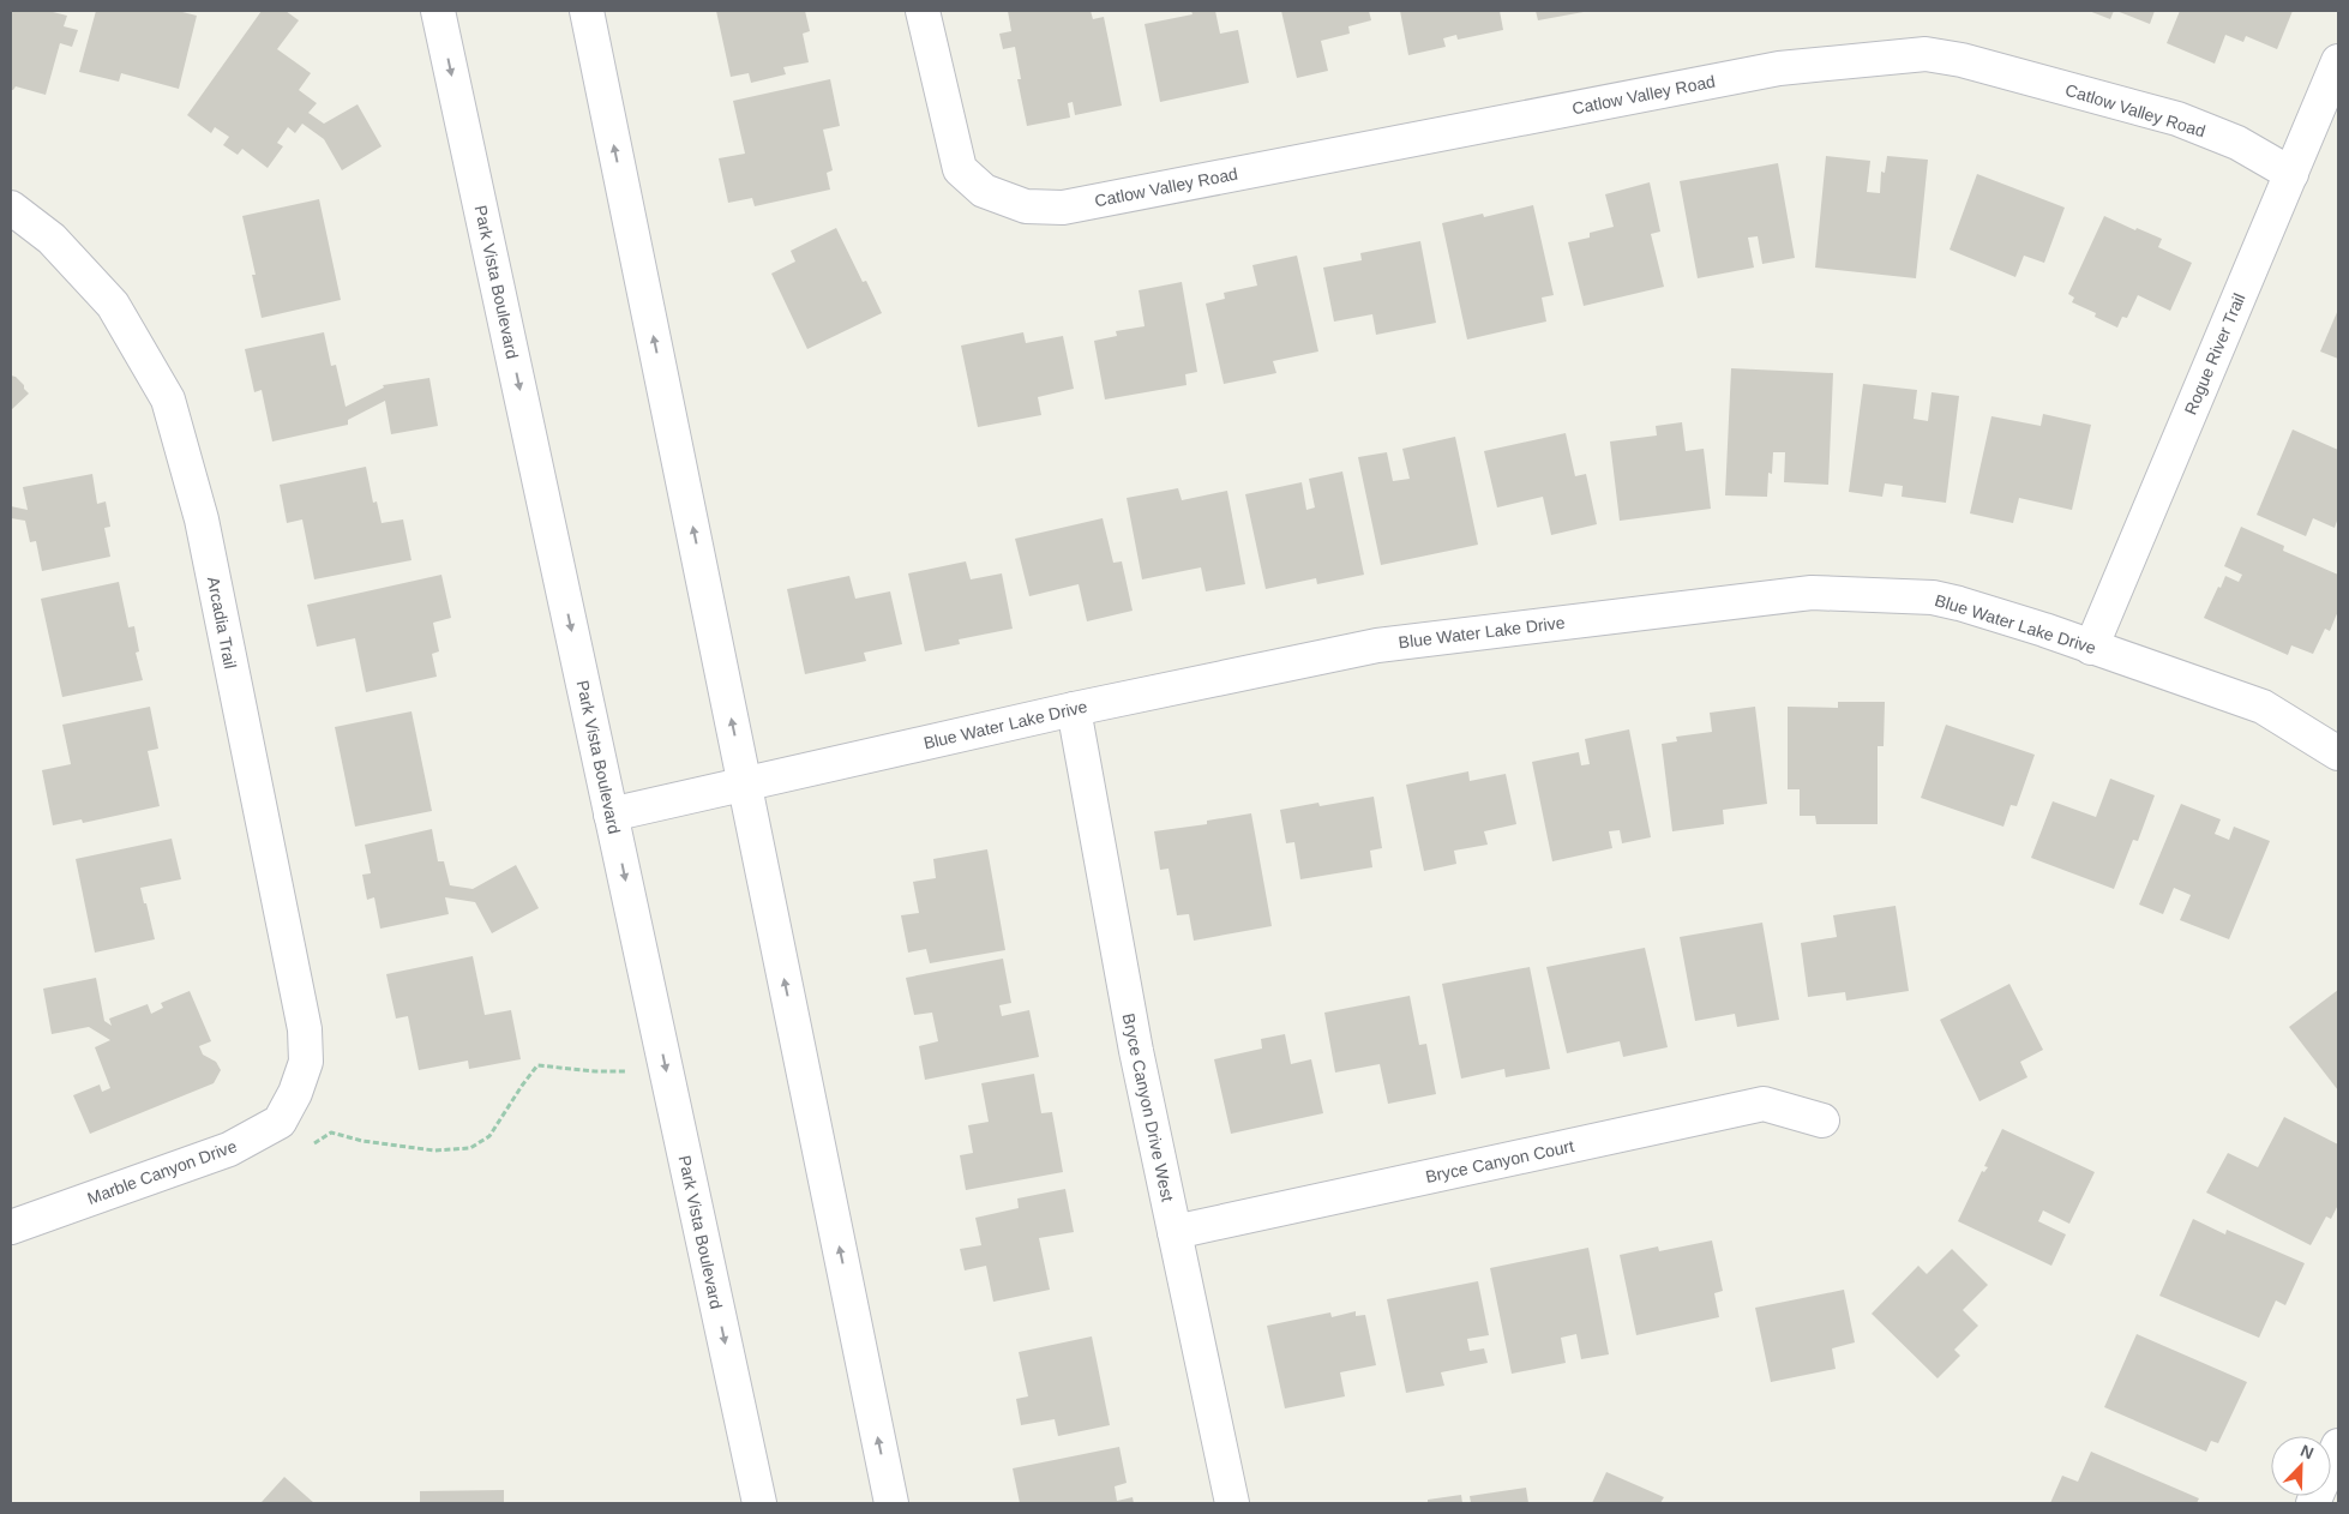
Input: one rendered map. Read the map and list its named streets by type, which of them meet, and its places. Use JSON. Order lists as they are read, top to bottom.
{
  "streets": {
    "street": [
      "Catlow Valley Road",
      "Park Vista Boulevard",
      "Rogue River Trail",
      "Arcadia Trail",
      "Blue Water Lake Drive",
      "Bryce Canyon Drive West",
      "Bryce Canyon Court",
      "Marble Canyon Drive"
    ]
  },
  "crossings": [
    ["Catlow Valley Road", "Rogue River Trail"],
    ["Park Vista Boulevard", "Blue Water Lake Drive"],
    ["Rogue River Trail", "Blue Water Lake Drive"],
    ["Arcadia Trail", "Marble Canyon Drive"],
    ["Blue Water Lake Drive", "Bryce Canyon Drive West"],
    ["Bryce Canyon Drive West", "Bryce Canyon Court"]
  ],
  "north": "top right"
}
